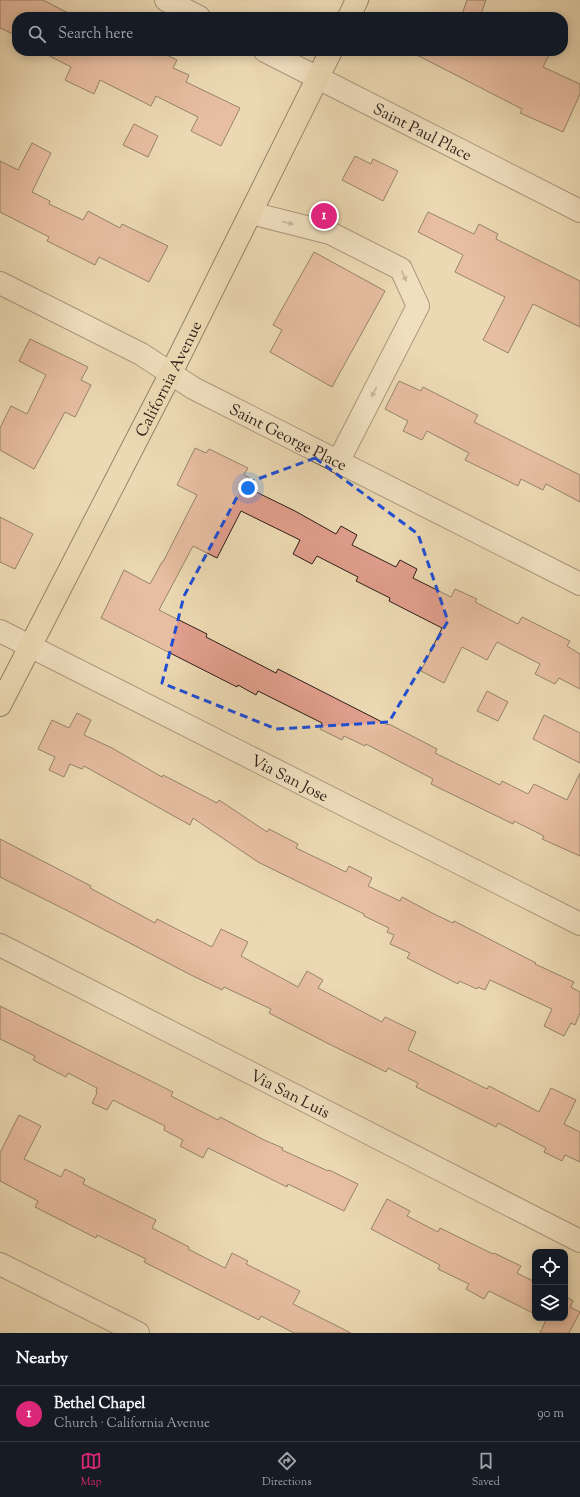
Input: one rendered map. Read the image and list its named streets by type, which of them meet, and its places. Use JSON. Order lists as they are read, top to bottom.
{
  "streets": {
    "main road": ["California Avenue"],
    "street": [
      "Saint Paul Place",
      "Saint George Place",
      "Via San Jose",
      "Via San Luis"
    ]
  },
  "crossings": [
    ["Saint Paul Place", "California Avenue"],
    ["California Avenue", "Saint George Place"],
    ["California Avenue", "Via San Jose"]
  ],
  "page": {
    "search": "Search here",
    "pins": "1",
    "heading": "Nearby",
    "list": [
      {
        "mark": "1",
        "name": "Bethel Chapel",
        "note": "Church · California Avenue",
        "value": "90 m"
      }
    ],
    "nav": ["Map", "Directions", "Saved"]
  }
}
